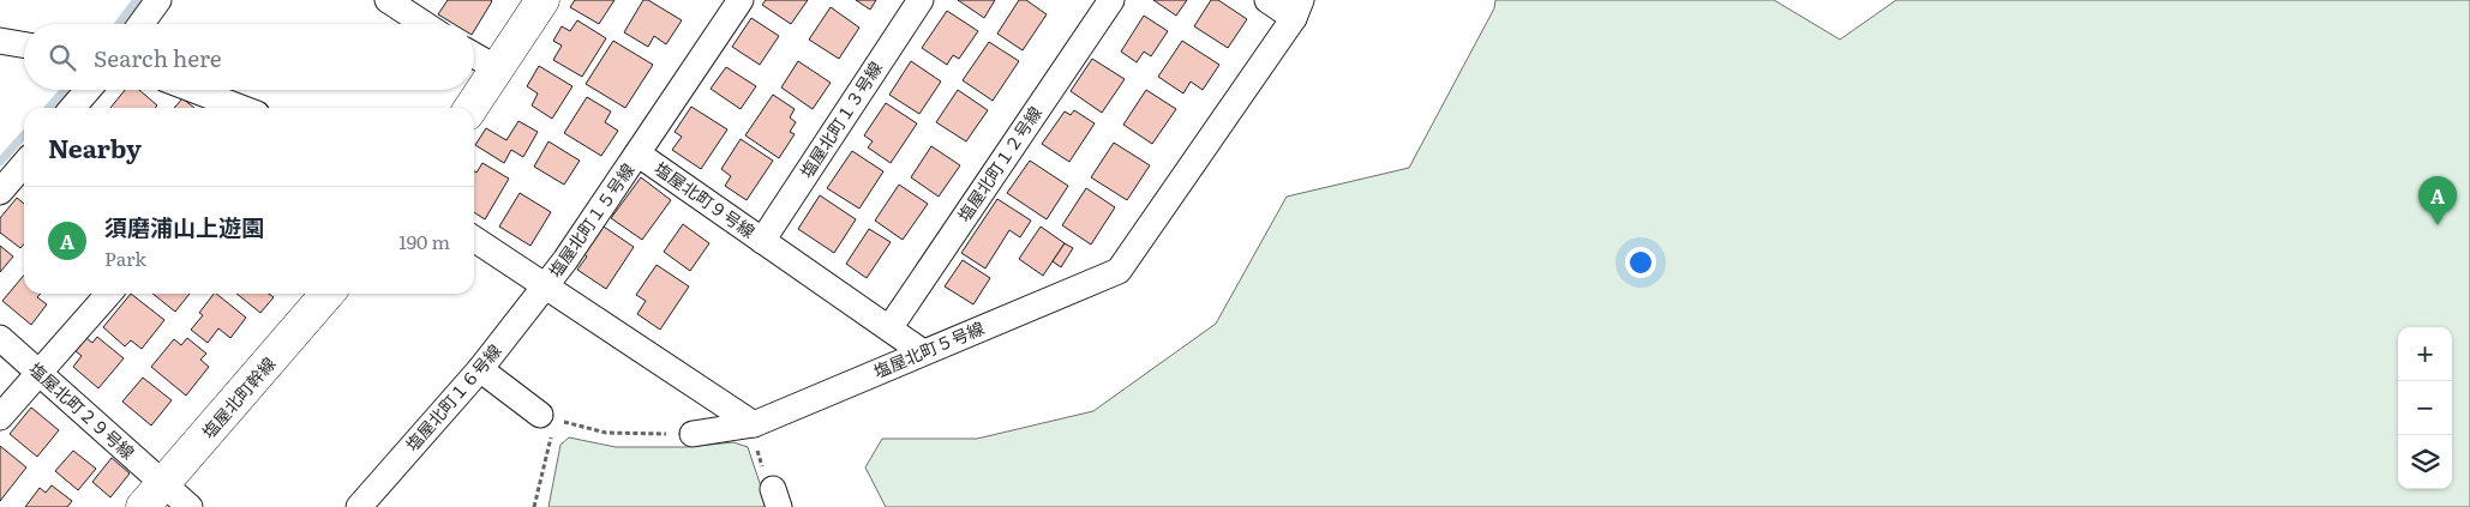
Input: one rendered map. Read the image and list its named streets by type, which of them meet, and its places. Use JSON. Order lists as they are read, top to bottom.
{
  "streets": {
    "street": [
      "塩屋北町１３号線",
      "塩屋北町１２号線",
      "塩屋北町９号線",
      "塩屋北町１５号線",
      "塩屋北町５号線",
      "塩屋北町幹線",
      "塩屋北町１６号線",
      "塩屋北町２９号線"
    ]
  },
  "crossings": [
    ["塩屋北町１３号線", "塩屋北町９号線"],
    ["塩屋北町１２号線", "塩屋北町９号線"],
    ["塩屋北町９号線", "塩屋北町１５号線"],
    ["塩屋北町９号線", "塩屋北町５号線"],
    ["塩屋北町１５号線", "塩屋北町１６号線"],
    ["塩屋北町幹線", "塩屋北町２９号線"]
  ],
  "page": {
    "search": "Search here",
    "heading": "Nearby",
    "pins": "A",
    "list": [
      {
        "mark": "A",
        "name": "須磨浦山上遊園",
        "note": "Park",
        "value": "190 m"
      }
    ],
    "map_buttons": ["+", "−"]
  }
}
